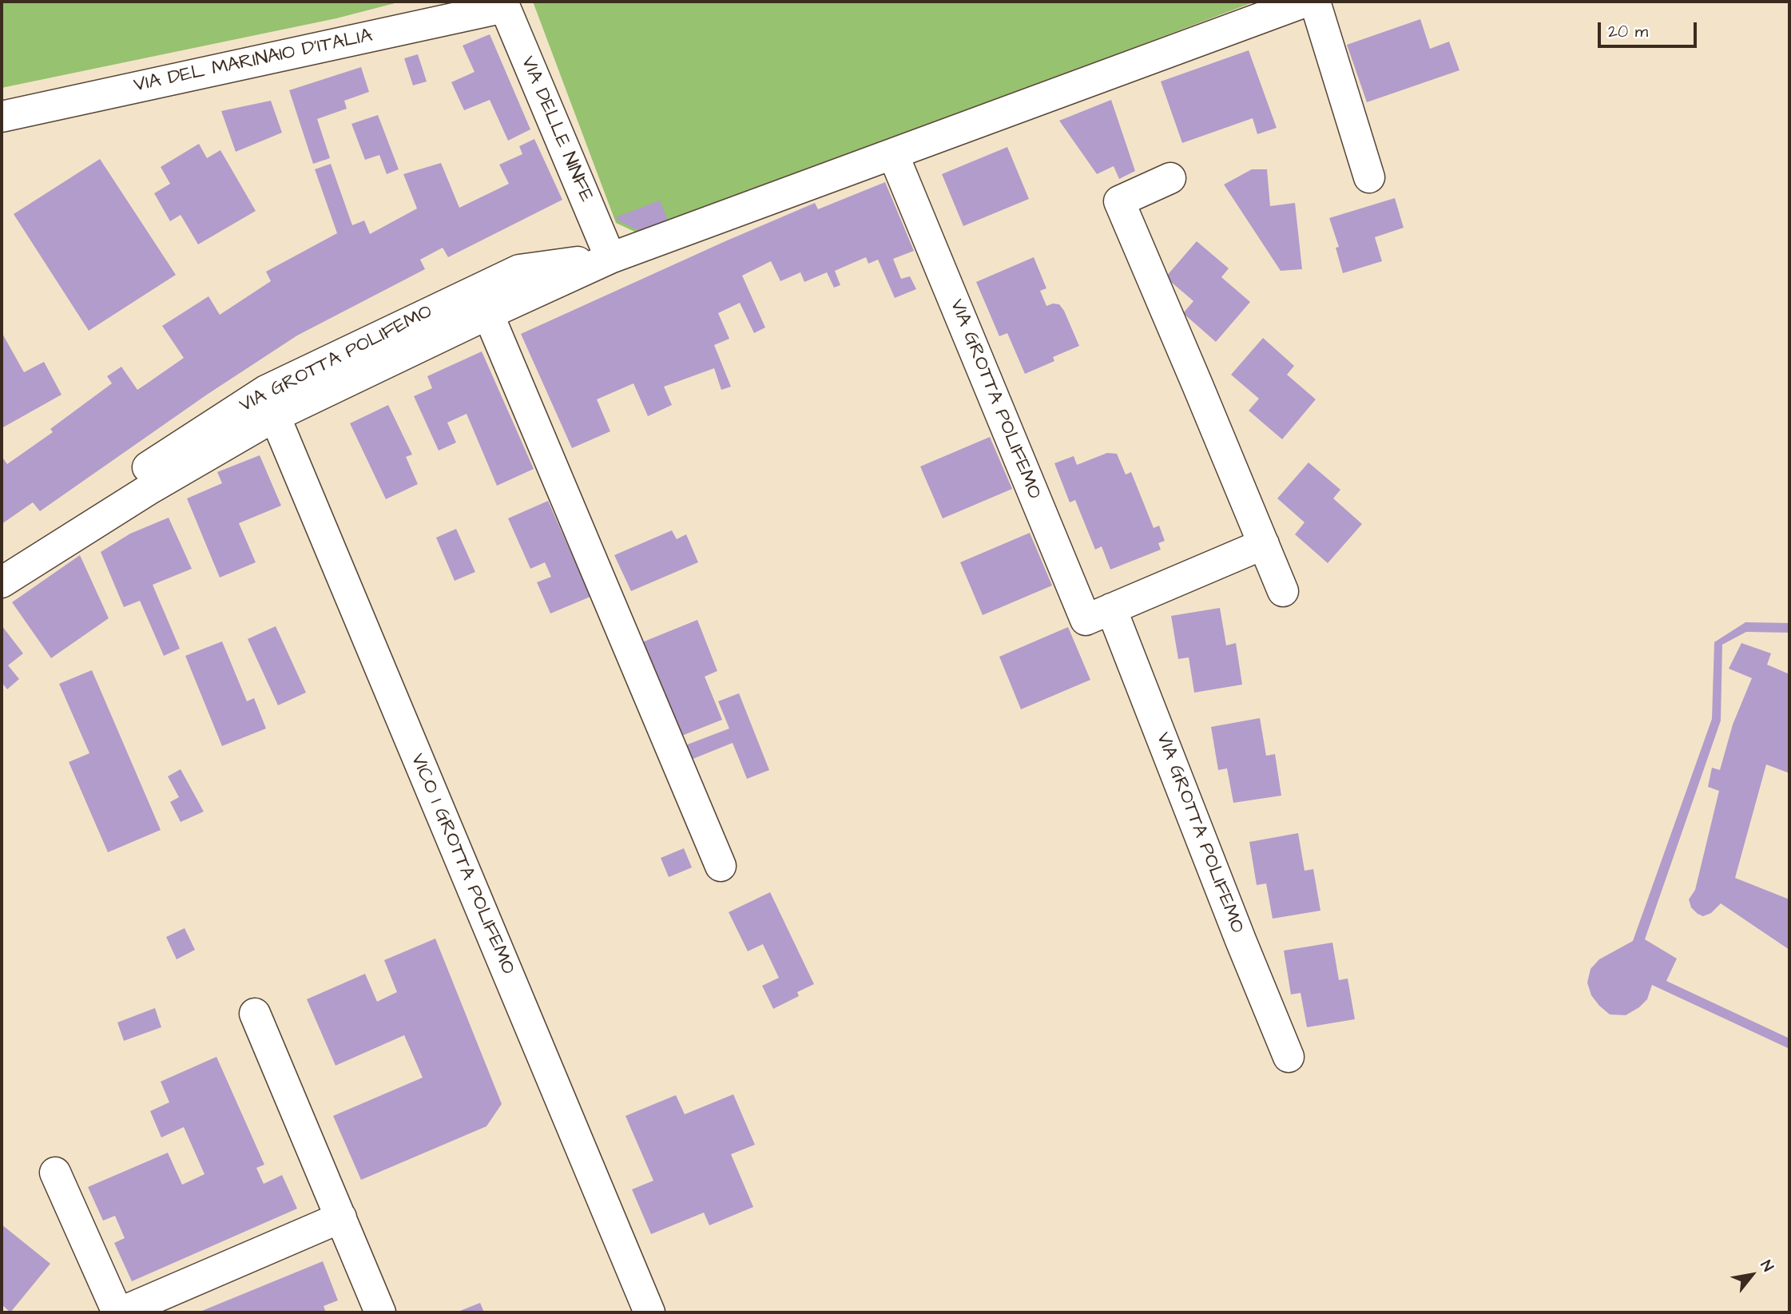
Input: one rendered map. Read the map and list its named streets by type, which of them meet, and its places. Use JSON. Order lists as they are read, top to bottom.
{
  "streets": {
    "street": [
      "VIA DEL MARINAIO D'ITALIA",
      "VIA DELLE NINFE",
      "VIA GROTTA POLIFEMO",
      "VICO 1 GROTTA POLIFEMO"
    ]
  },
  "crossings": [
    ["VIA DEL MARINAIO D'ITALIA", "VIA DELLE NINFE"],
    ["VIA DELLE NINFE", "VIA GROTTA POLIFEMO"],
    ["VIA GROTTA POLIFEMO", "VICO 1 GROTTA POLIFEMO"]
  ],
  "scale_bar": "20 m",
  "north": "top right"
}
